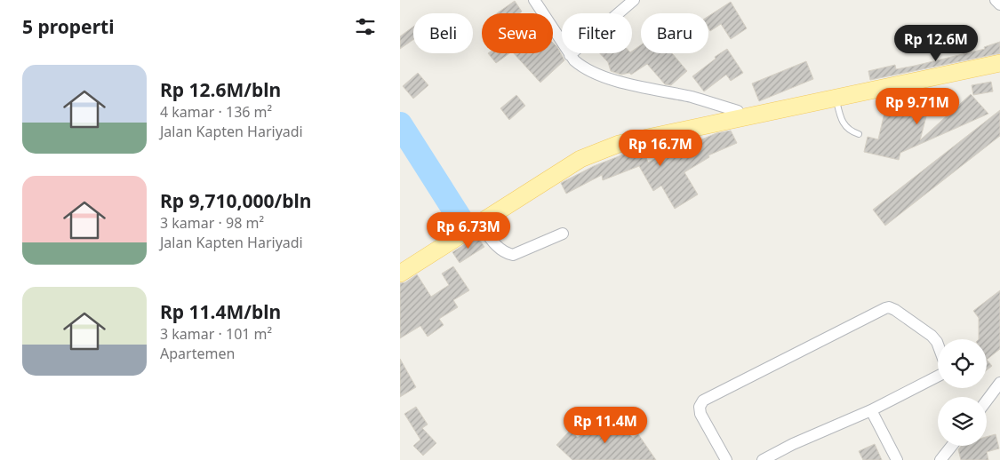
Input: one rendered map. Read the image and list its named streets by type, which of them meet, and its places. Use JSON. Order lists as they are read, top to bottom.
{
  "page": {
    "heading": "5 properti",
    "chip": [
      "Beli",
      "Sewa",
      "Filter",
      "Baru"
    ],
    "price": [
      "Rp 12.6M",
      "Rp 9.71M",
      "Rp 16.7M",
      "Rp 6.73M",
      "Rp 11.4M"
    ],
    "list": [
      {
        "name": "Rp 12.6M/bln",
        "note": "4 kamar · 136 m² · Jalan Kapten Hariyadi"
      },
      {
        "name": "Rp 9,710,000/bln",
        "note": "3 kamar · 98 m² · Jalan Kapten Hariyadi"
      },
      {
        "name": "Rp 11.4M/bln",
        "note": "3 kamar · 101 m² · Apartemen"
      }
    ]
  }
}
